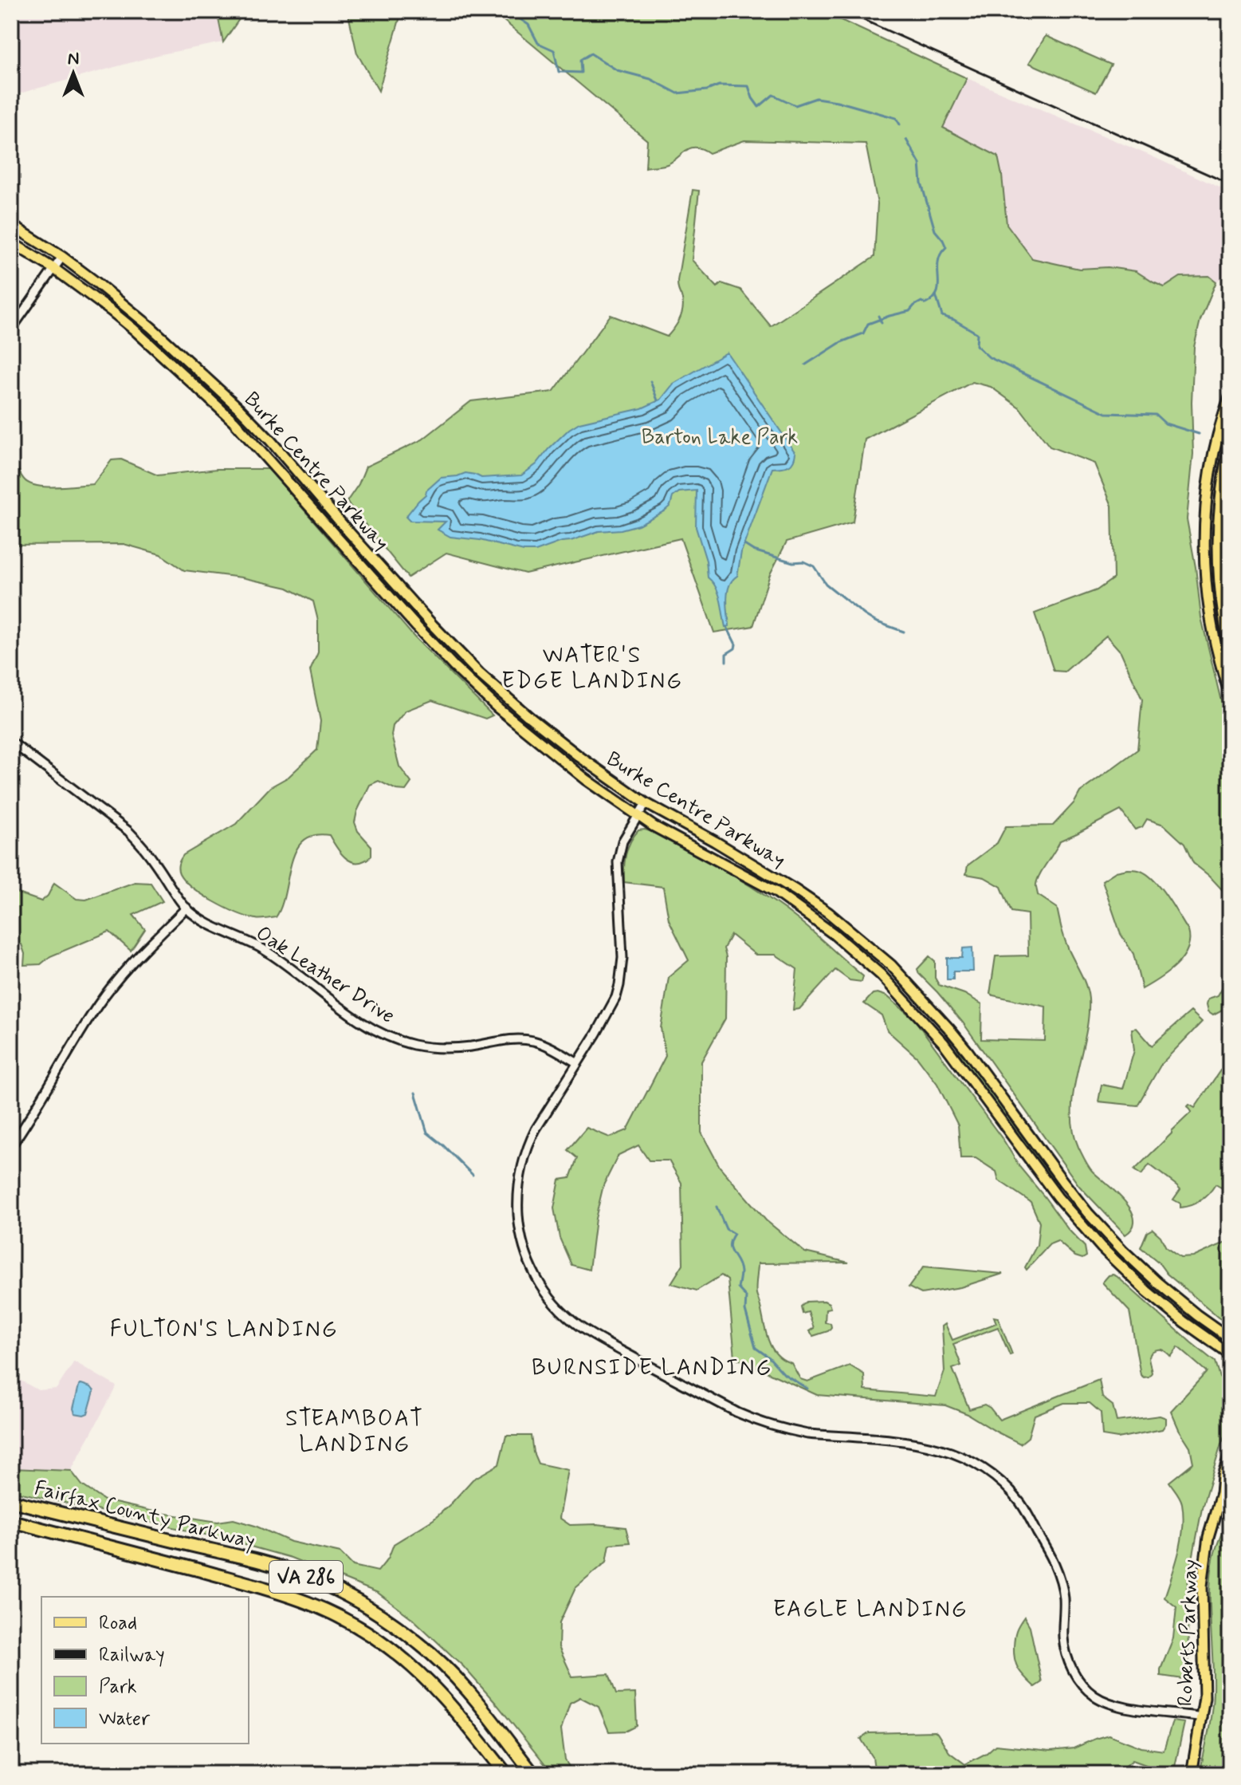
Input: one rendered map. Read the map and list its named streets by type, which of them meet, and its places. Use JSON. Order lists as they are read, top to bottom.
{
  "streets": {
    "highway": ["Fairfax County Parkway", "VA 286"],
    "main road": ["Burke Centre Parkway", "Roberts Parkway"],
    "street": ["Oak Leather Drive"]
  },
  "districts": [
    "WATER'S EDGE LANDING",
    "FULTON'S LANDING",
    "BURNSIDE LANDING",
    "STEAMBOAT LANDING",
    "EAGLE LANDING"
  ],
  "parks": ["Barton Lake Park"],
  "legend": [
    "Road",
    "Railway",
    "Park",
    "Water"
  ],
  "north": "top"
}
